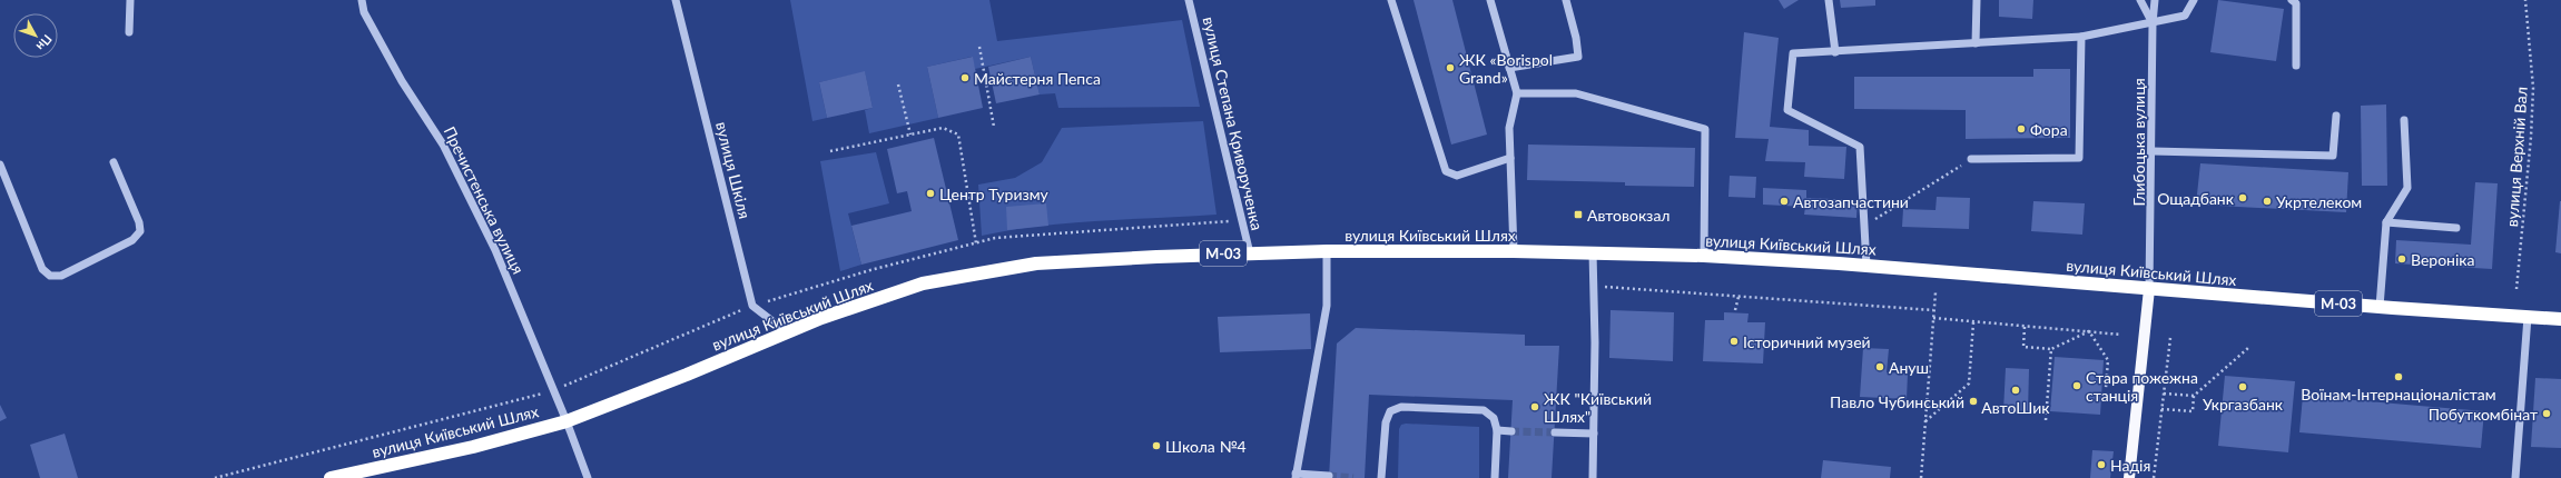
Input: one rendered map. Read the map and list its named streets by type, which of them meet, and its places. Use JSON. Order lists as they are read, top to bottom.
{
  "streets": {
    "highway": ["вулиця Київський Шлях", "М-03"],
    "street": [
      "вулиця Степана Криворученка",
      "Глибоцька вулиця",
      "вулиця Шкіля",
      "Пречистенська вулиця"
    ],
    "path": ["вулиця Верхній Вал"]
  },
  "crossings": [
    ["вулиця Степана Криворученка", "вулиця Київський Шлях"],
    ["Глибоцька вулиця", "вулиця Київський Шлях"],
    ["Пречистенська вулиця", "вулиця Київський Шлях"]
  ],
  "places": {
    "other": [
      "ЖК «Borispol Grand»",
      "Майстерня Пепса",
      "Фора",
      "Центр Туризму",
      "Ощадбанк",
      "Автозапчастини",
      "Укртелеком",
      "Вероніка",
      "Історичний музей",
      "Ануш",
      "Воїнам-Інтернаціоналістам",
      "Стара пожежна станція",
      "Укргазбанк",
      "АвтоШик",
      "Павло Чубинський",
      "ЖК \"Київський Шлях\"",
      "Побуткомбінат",
      "Школа №4",
      "Надія"
    ],
    "transit": ["Автовокзал"]
  },
  "north": "bottom right"
}
